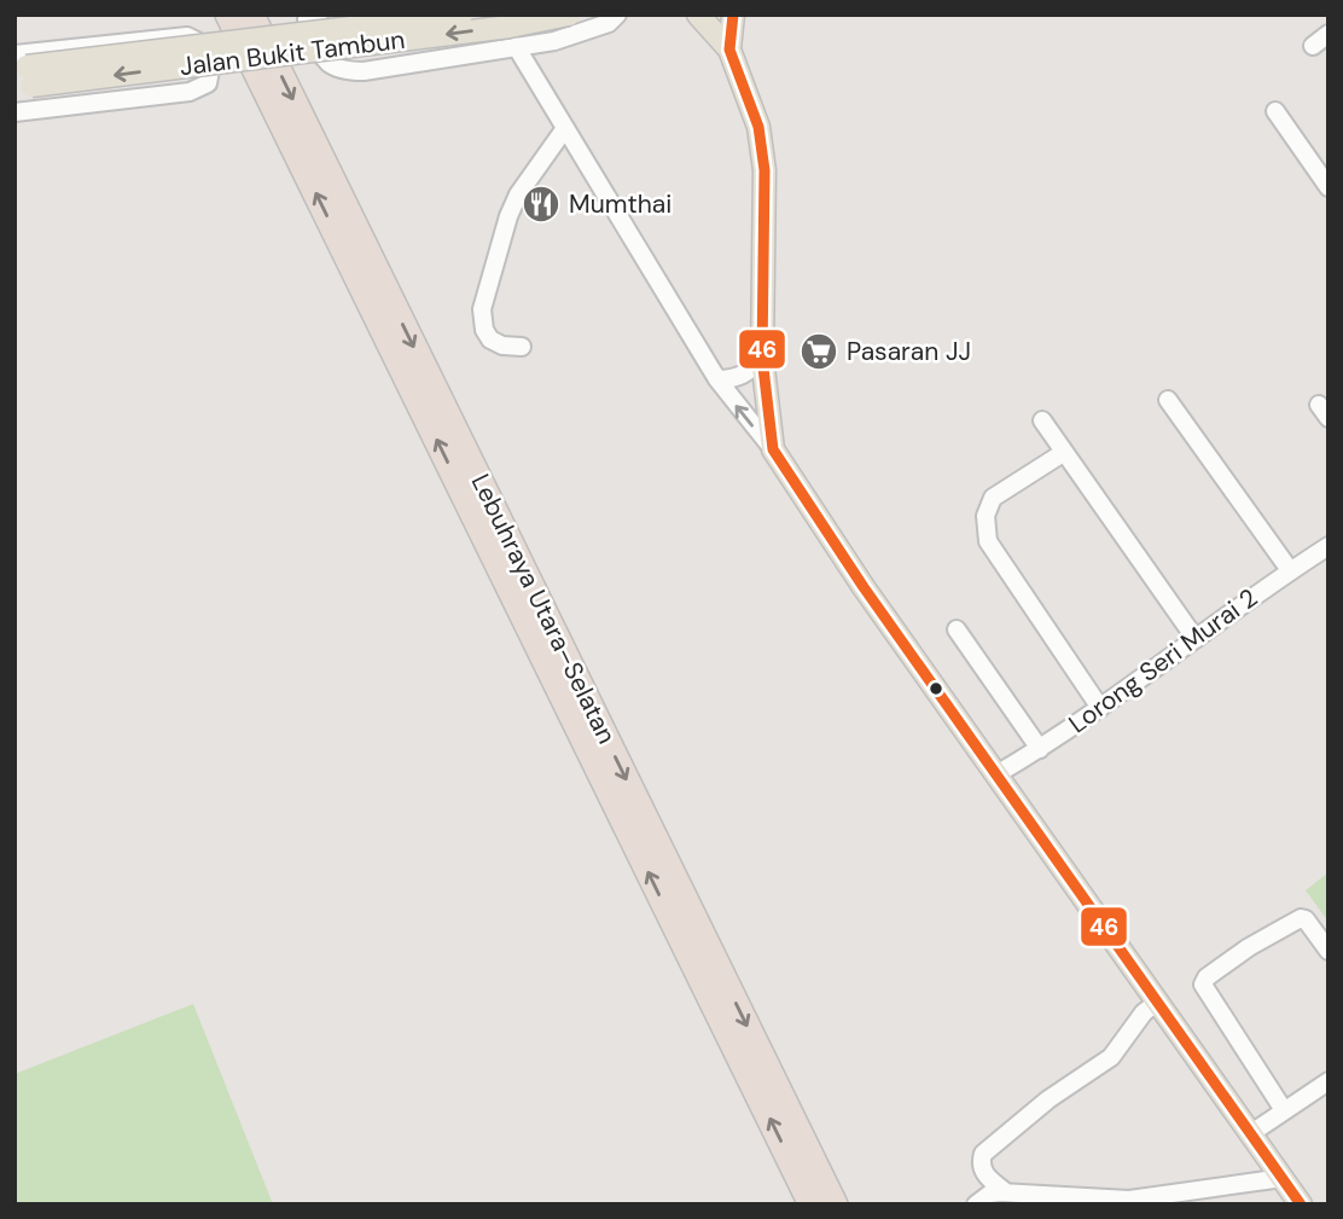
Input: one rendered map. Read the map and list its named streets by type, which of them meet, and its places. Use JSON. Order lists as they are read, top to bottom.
{
  "streets": {
    "highway": ["Lebuhraya Utara–Selatan"],
    "main road": ["Jalan Bukit Tambun"],
    "street": ["Lorong Seri Murai 2"]
  },
  "places": {
    "restaurant": ["Mumthai"],
    "supermarket": ["Pasaran JJ"]
  },
  "lines": ["transit line 46"]
}
